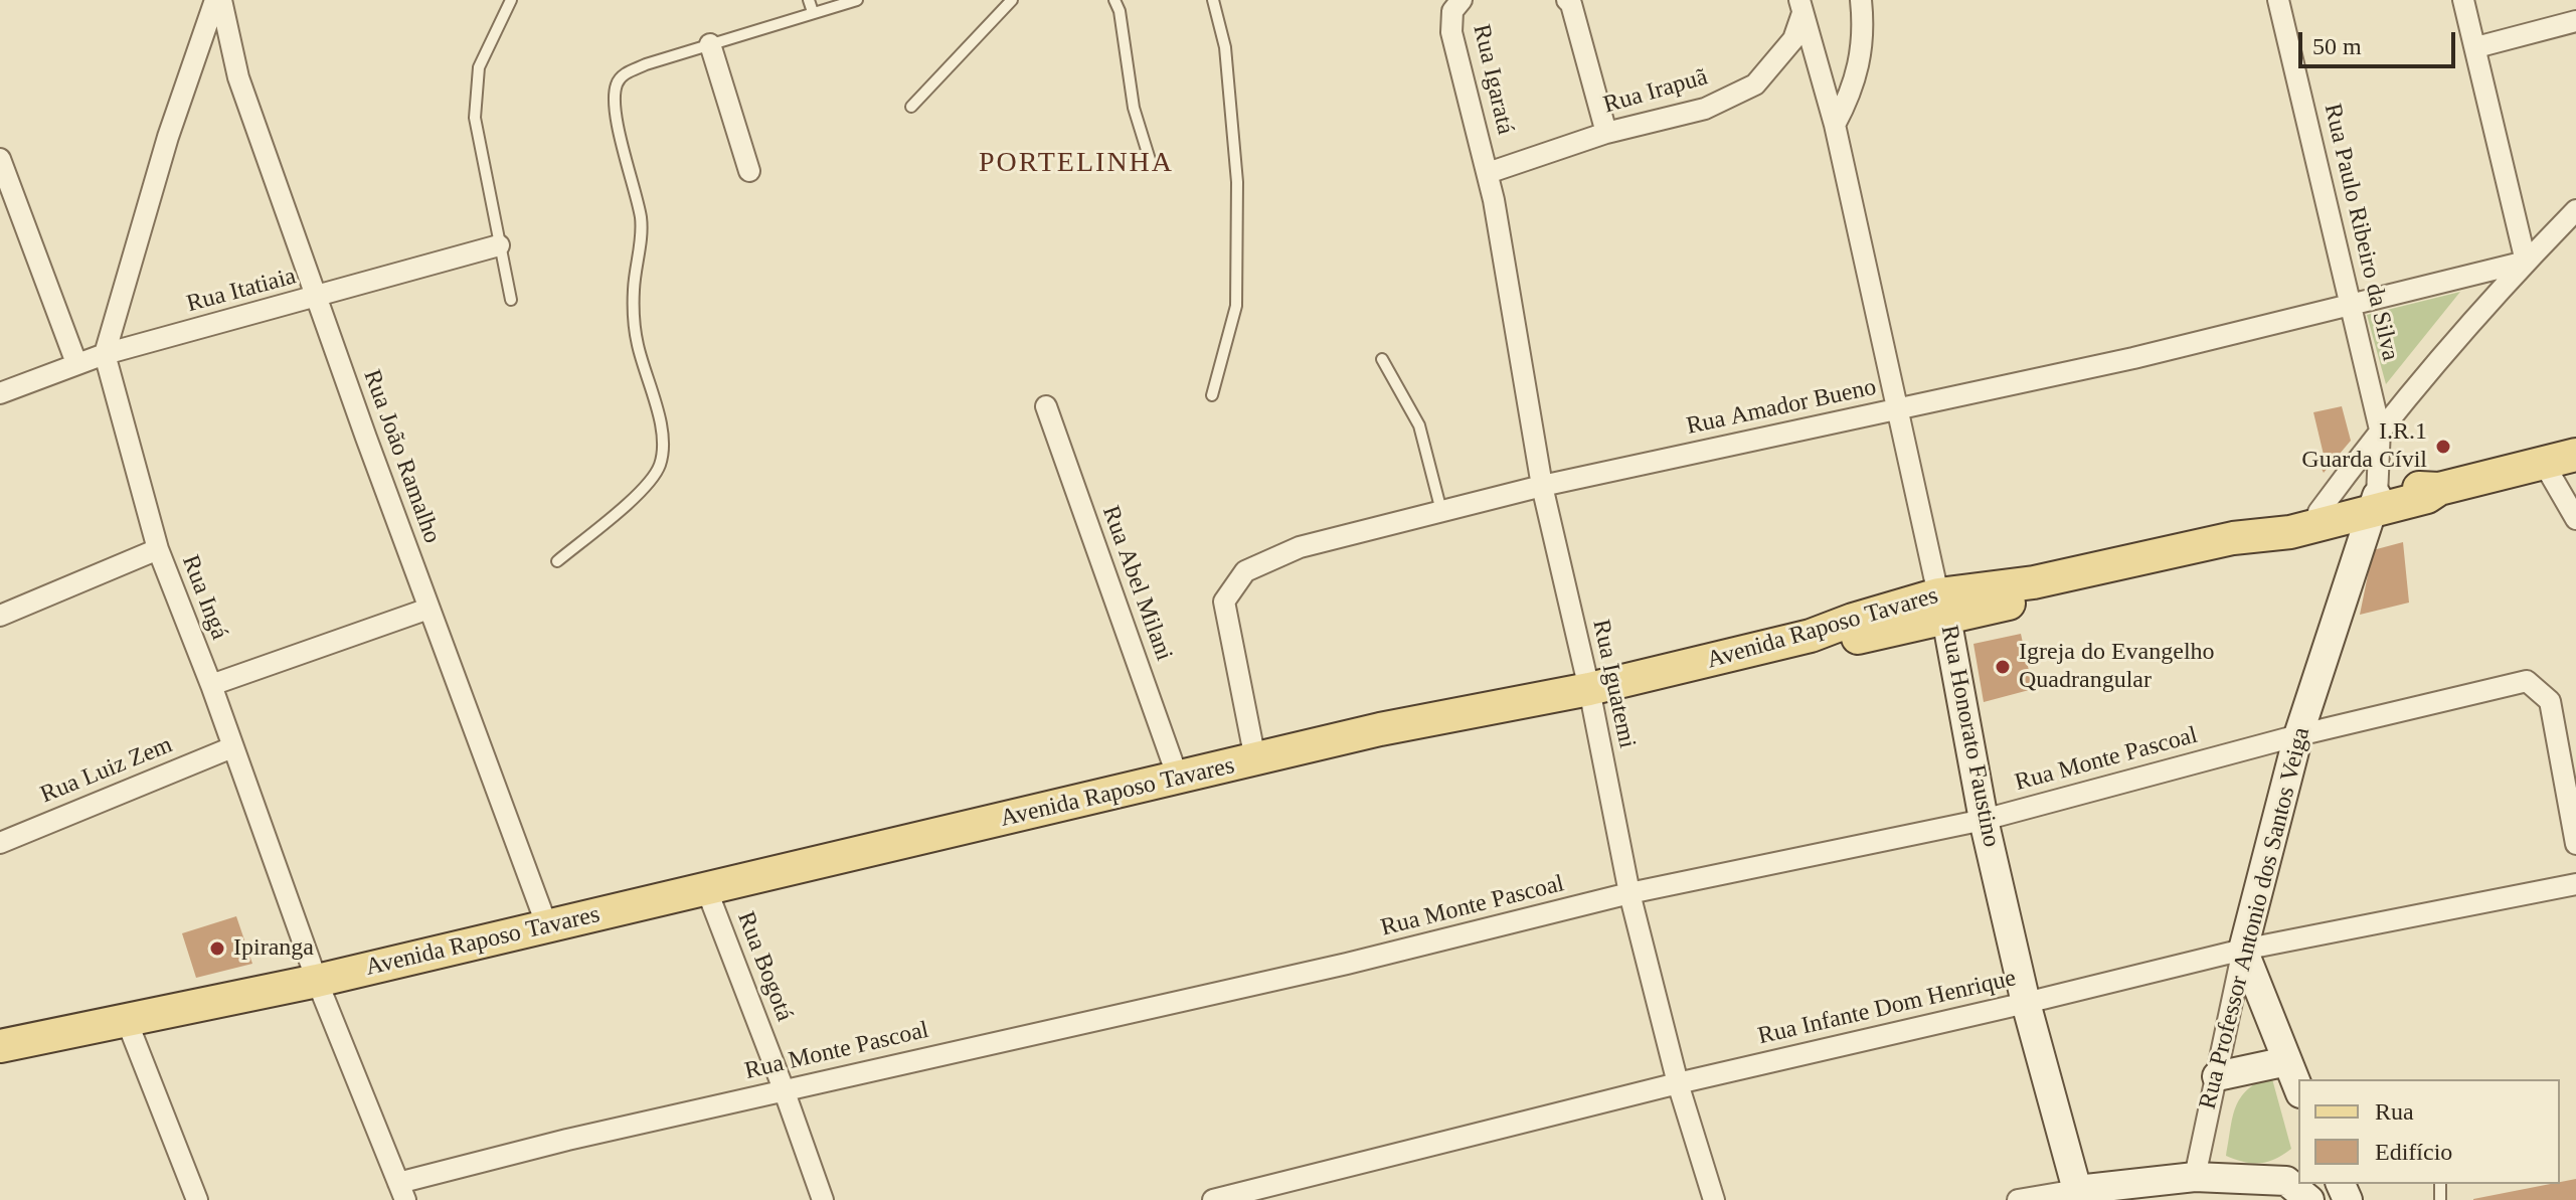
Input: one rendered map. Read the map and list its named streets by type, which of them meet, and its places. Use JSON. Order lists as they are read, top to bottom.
{
  "streets": {
    "main road": ["Avenida Raposo Tavares"],
    "street": [
      "Rua Igaratá",
      "Rua Irapuã",
      "Rua Paulo Ribeiro da Silva",
      "Rua Itatiaia",
      "Rua Amador Bueno",
      "Rua João Ramalho",
      "Rua Abel Milani",
      "Rua Ingá",
      "Rua Iguatemi",
      "Rua Honorato Faustino",
      "Rua Monte Pascoal",
      "Rua Luiz Zem",
      "Rua Professor Antonio dos Santos Veiga",
      "Rua Bogotá",
      "Rua Infante Dom Henrique"
    ]
  },
  "crossings": [
    ["Rua Igaratá", "Rua Irapuã"],
    ["Rua Igaratá", "Rua Iguatemi"],
    ["Rua Irapuã", "Rua Iguatemi"],
    ["Rua Irapuã", "Rua Honorato Faustino"],
    ["Rua Paulo Ribeiro da Silva", "Rua Amador Bueno"],
    ["Rua Paulo Ribeiro da Silva", "Rua Professor Antonio dos Santos Veiga"],
    ["Rua Itatiaia", "Rua João Ramalho"],
    ["Rua Itatiaia", "Rua Ingá"],
    ["Rua Amador Bueno", "Avenida Raposo Tavares"],
    ["Rua Amador Bueno", "Rua Iguatemi"],
    ["Rua Amador Bueno", "Rua Honorato Faustino"],
    ["Rua João Ramalho", "Avenida Raposo Tavares"],
    ["Rua Abel Milani", "Avenida Raposo Tavares"],
    ["Rua Ingá", "Avenida Raposo Tavares"],
    ["Rua Ingá", "Rua Monte Pascoal"],
    ["Rua Ingá", "Rua Luiz Zem"],
    ["Avenida Raposo Tavares", "Rua Iguatemi"],
    ["Avenida Raposo Tavares", "Rua Honorato Faustino"],
    ["Avenida Raposo Tavares", "Rua Bogotá"],
    ["Rua Iguatemi", "Rua Monte Pascoal"],
    ["Rua Iguatemi", "Rua Infante Dom Henrique"],
    ["Rua Honorato Faustino", "Rua Monte Pascoal"],
    ["Rua Honorato Faustino", "Rua Infante Dom Henrique"],
    ["Rua Monte Pascoal", "Rua Professor Antonio dos Santos Veiga"],
    ["Rua Monte Pascoal", "Rua Bogotá"],
    ["Rua Professor Antonio dos Santos Veiga", "Rua Infante Dom Henrique"]
  ],
  "districts": ["PORTELINHA"],
  "places": ["I.R.1 Guarda Cívil", "Igreja do Evangelho Quadrangular", "Ipiranga"],
  "legend": ["Rua", "Edifício"],
  "scale_bar": "50 m"
}
